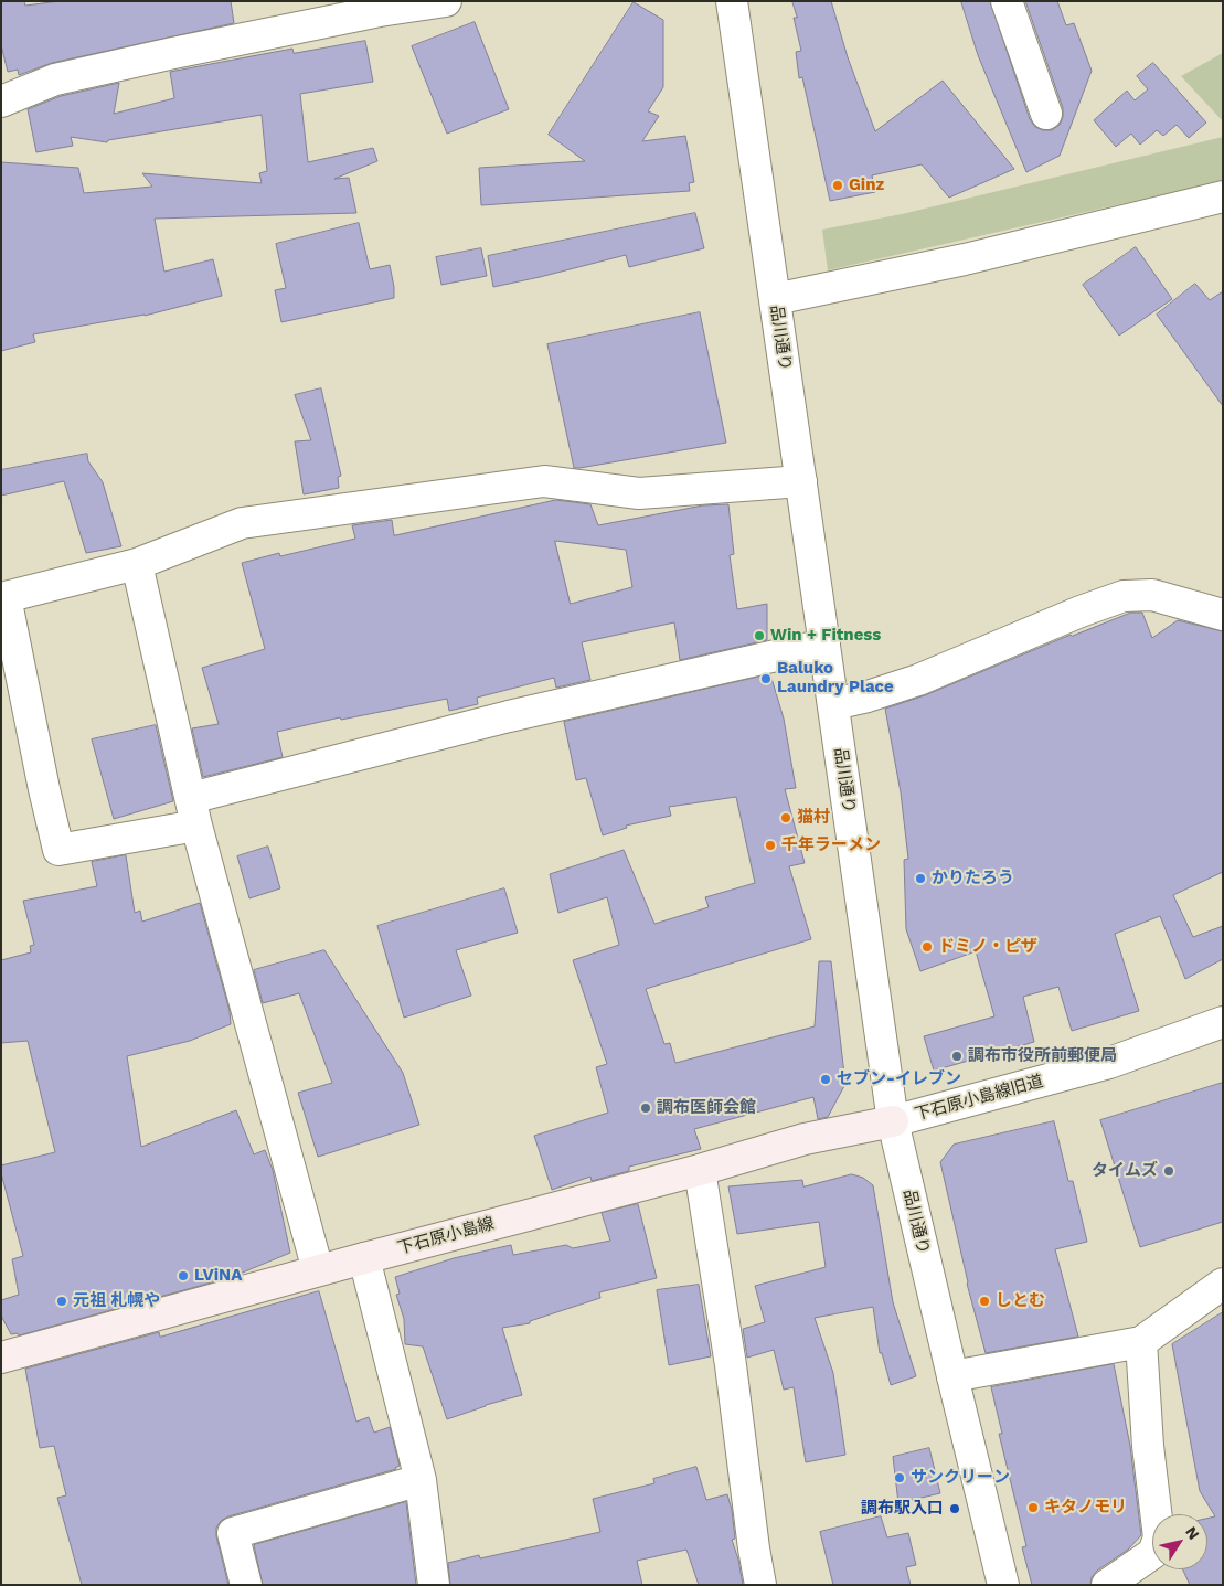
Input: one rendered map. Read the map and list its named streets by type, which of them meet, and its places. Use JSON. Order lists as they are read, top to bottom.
{
  "streets": {
    "main road": ["下石原小島線"],
    "street": ["品川通り", "下石原小島線旧道"]
  },
  "crossings": [
    ["品川通り", "下石原小島線旧道"],
    ["品川通り", "下石原小島線"],
    ["下石原小島線旧道", "下石原小島線"]
  ],
  "places": [
    "Ginz",
    "Win + Fitness",
    "Baluko Laundry Place",
    "猫村",
    "千年ラーメン",
    "かりたろう",
    "ドミノ・ピザ",
    "調布市役所前郵便局",
    "セブン-イレブン",
    "調布医師会館",
    "タイムズ",
    "LViNA",
    "元祖 札幌や",
    "しとむ",
    "サンクリーン",
    "キタノモリ",
    "調布駅入口"
  ],
  "north": "top right"
}
